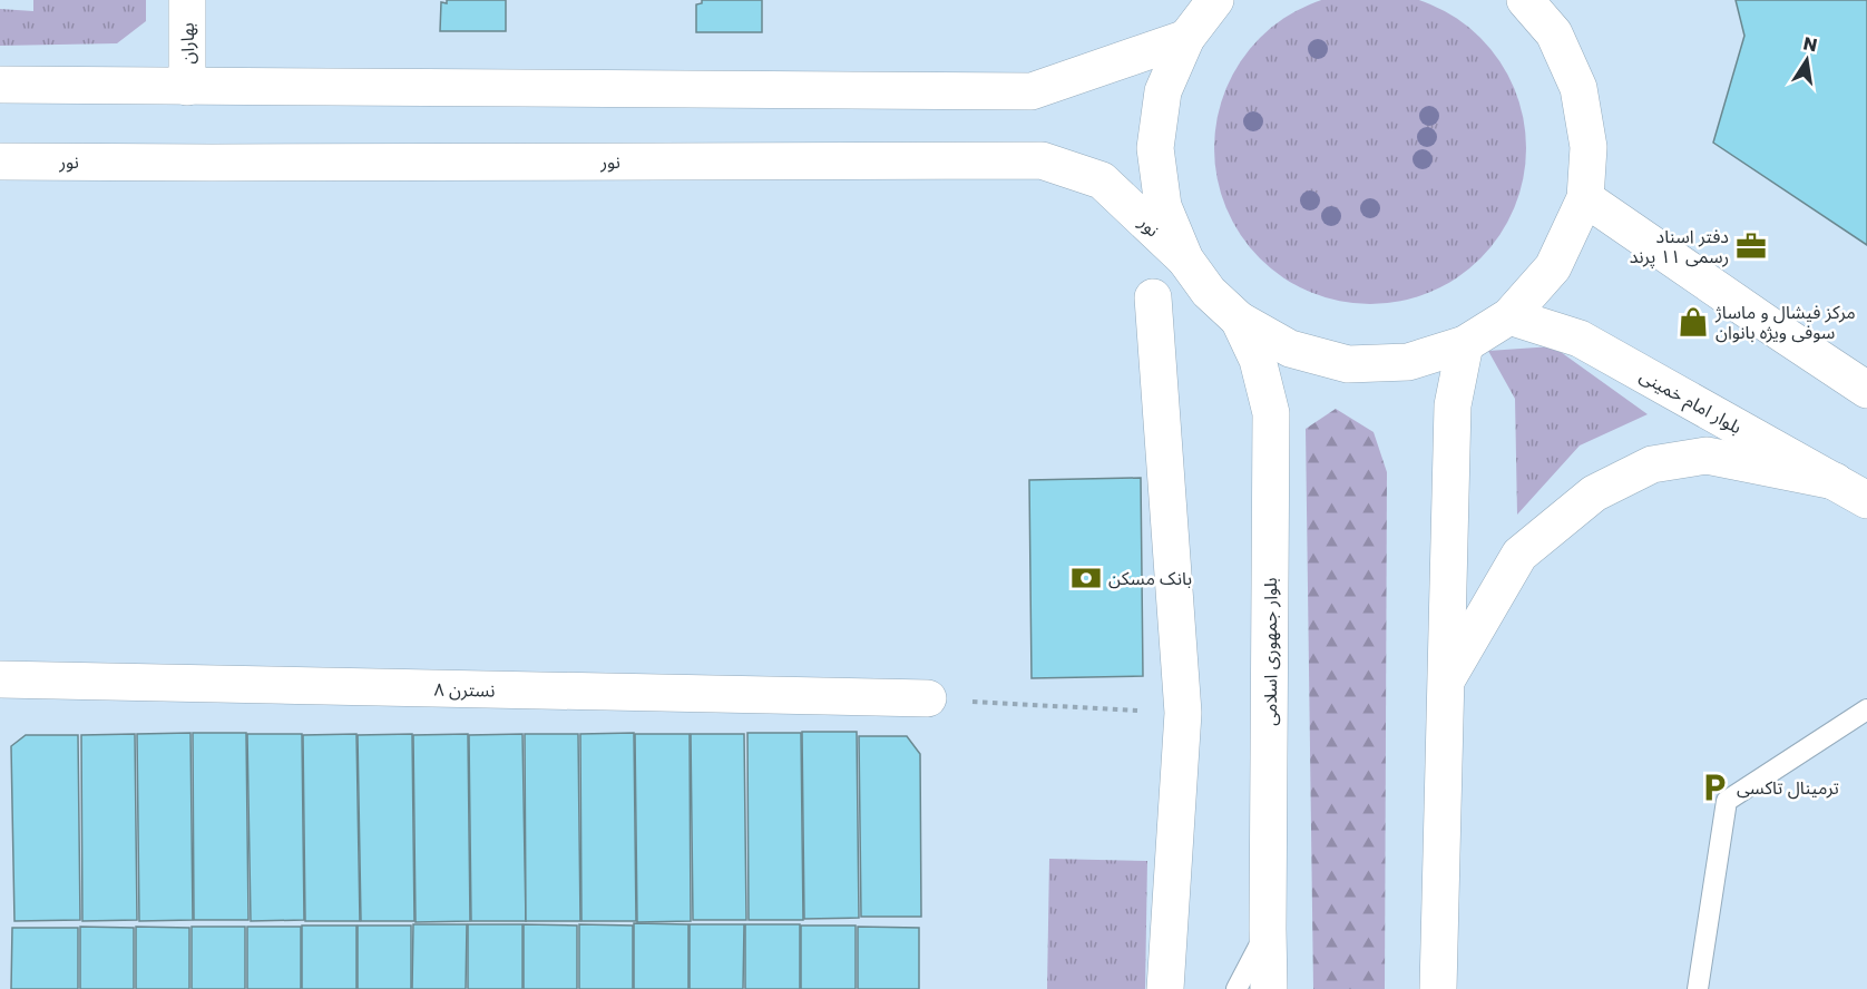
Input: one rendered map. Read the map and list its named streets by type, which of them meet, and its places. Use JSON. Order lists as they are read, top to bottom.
{
  "streets": {
    "street": [
      "بهاران",
      "نور",
      "بلوار امام خمینی",
      "بلوار جمهوری اسلامی",
      "نسترن ۸"
    ]
  },
  "places": {
    "office": ["دفتر اسناد رسمی ۱۱ پرند"],
    "shop": ["مرکز فیشال و ماساژ سوفی ویژه بانوان"],
    "bank": ["بانک مسکن"],
    "parking": ["ترمینال تاکسی"]
  },
  "north": "top"
}
